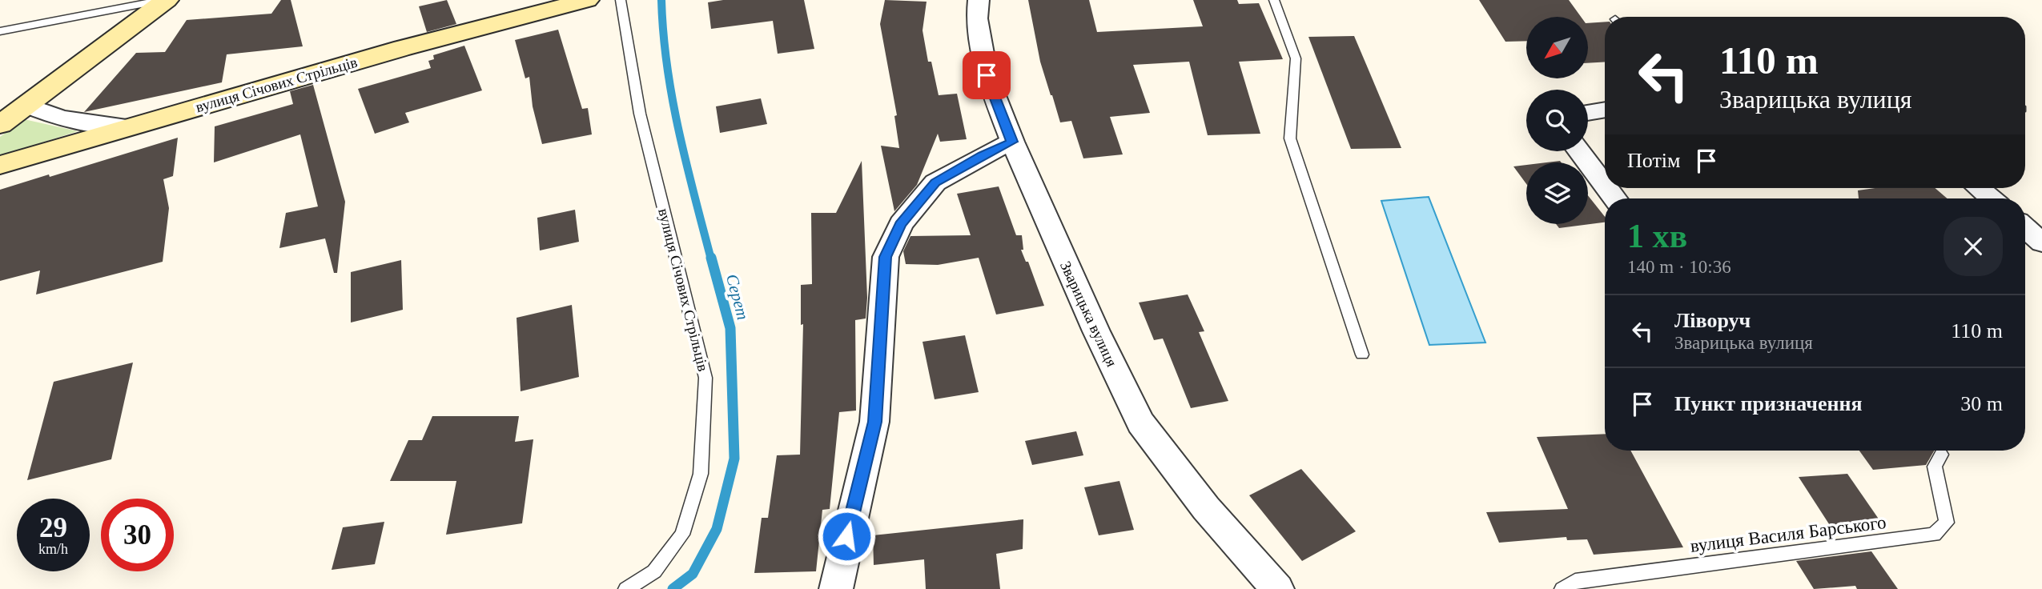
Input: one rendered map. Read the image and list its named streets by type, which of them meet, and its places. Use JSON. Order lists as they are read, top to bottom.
{
  "streets": {
    "street": ["вулиця Січових Стрільців", "Зварицька вулиця"],
    "lane": ["вулиця Василя Барського"]
  },
  "water": ["Серет"],
  "north": "bottom left",
  "page": {
    "turn": ["110 m", "Зварицька вулиця"],
    "then": "Потім",
    "heading": ["1 хв", "140 m · 10:36"],
    "list": [
      {
        "name": "Ліворуч",
        "note": "Зварицька вулиця",
        "value": "110 m"
      },
      {
        "name": "Пункт призначення",
        "value": "30 m"
      }
    ],
    "speed": "29 km/h",
    "limit": "30"
  }
}
